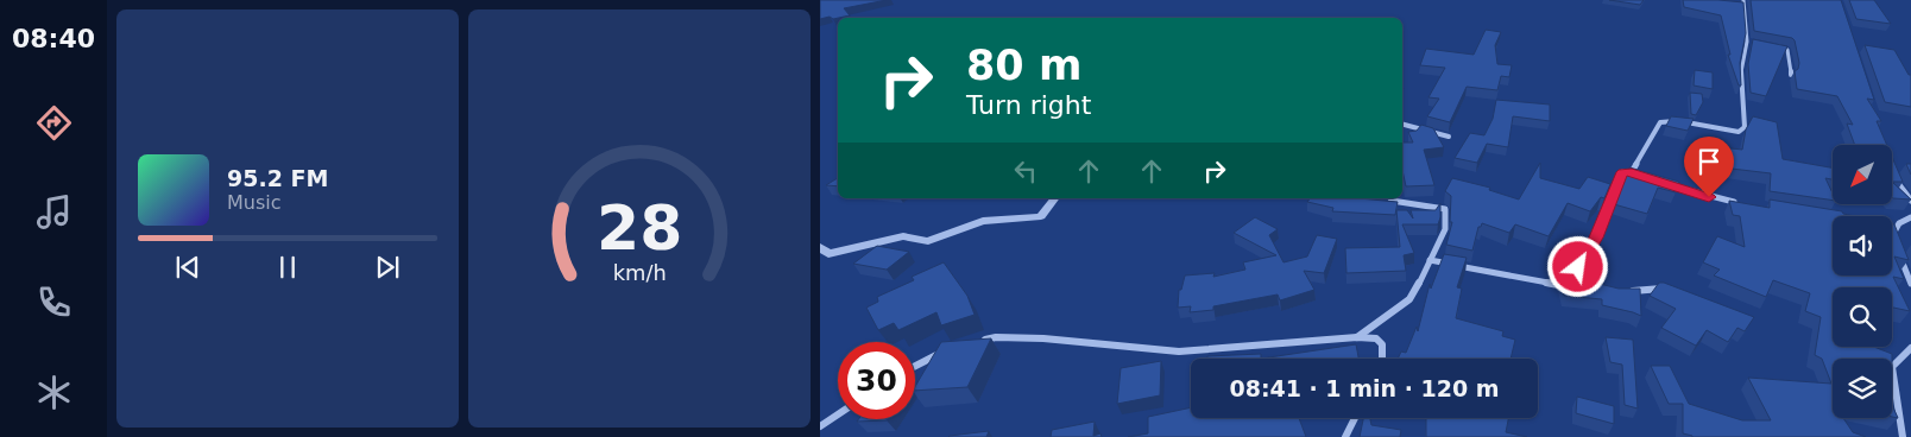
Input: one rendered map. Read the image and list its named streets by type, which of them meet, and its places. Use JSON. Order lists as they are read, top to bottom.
{
  "north": "bottom left",
  "page": {
    "tabs": "08:40",
    "turn": ["80 m", "Turn right"],
    "song": ["95.2 FM", "Music"],
    "limit": "30",
    "trip": "08:41 · 1 min · 120 m",
    "gauge": ["28", "km/h"]
  }
}
